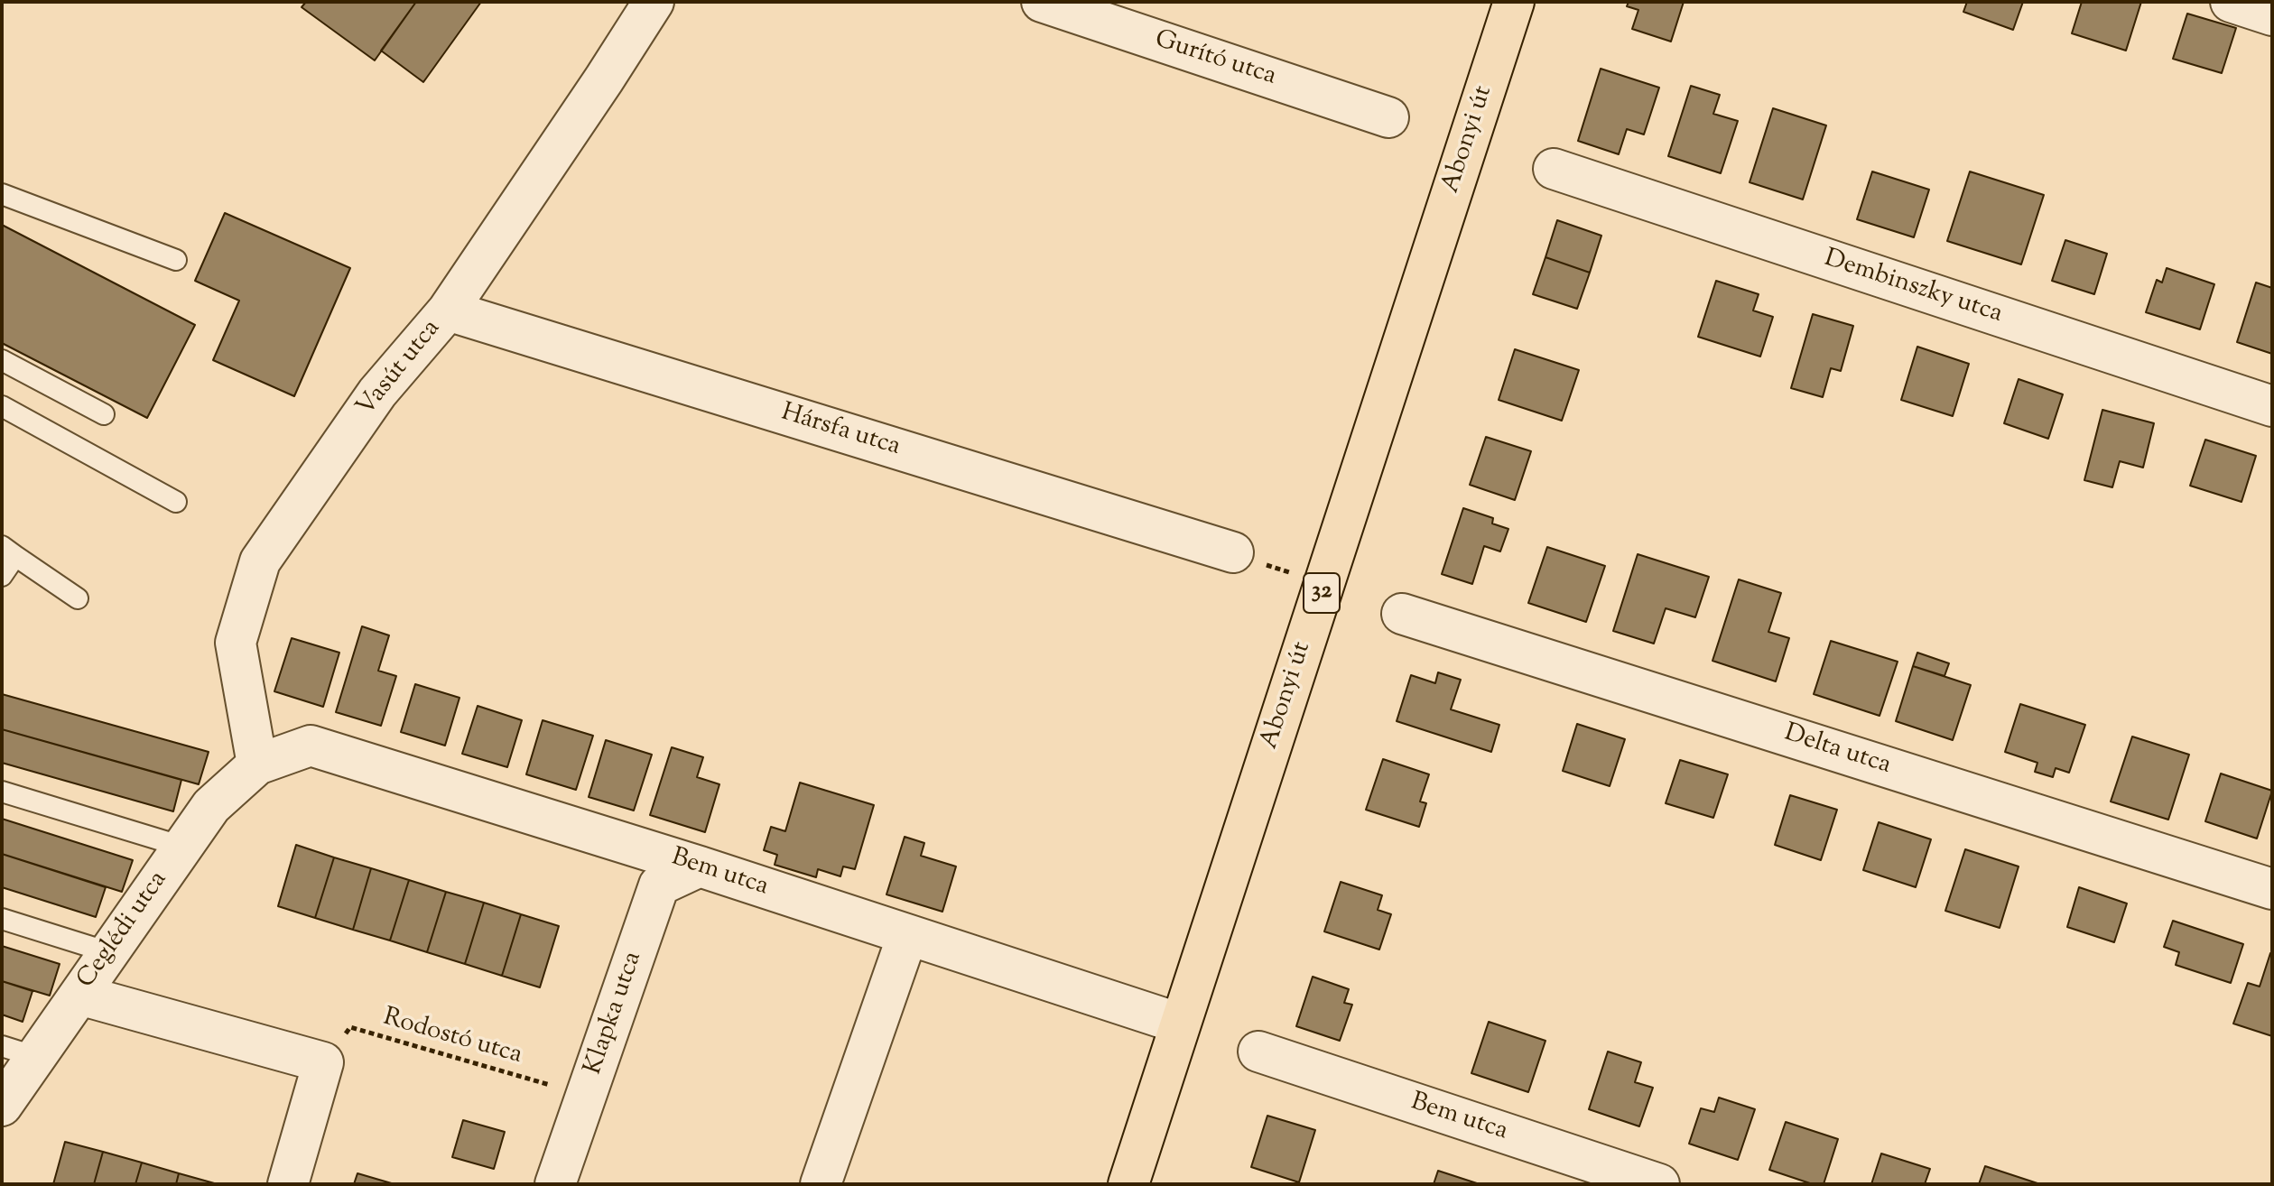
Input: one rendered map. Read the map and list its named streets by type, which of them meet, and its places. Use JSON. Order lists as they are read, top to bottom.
{
  "streets": {
    "main road": ["Abonyi út", "32"],
    "street": [
      "Gurító utca",
      "Dembinszky utca",
      "Vasút utca",
      "Hársfa utca",
      "Delta utca",
      "Bem utca",
      "Ceglédi utca",
      "Klapka utca"
    ],
    "path": ["Rodostó utca"]
  },
  "crossings": [
    ["Abonyi út", "Bem utca"],
    ["Vasút utca", "Hársfa utca"],
    ["Vasút utca", "Bem utca"],
    ["Vasút utca", "Ceglédi utca"],
    ["Bem utca", "Ceglédi utca"],
    ["Bem utca", "Klapka utca"],
    ["Klapka utca", "Rodostó utca"]
  ]
}
